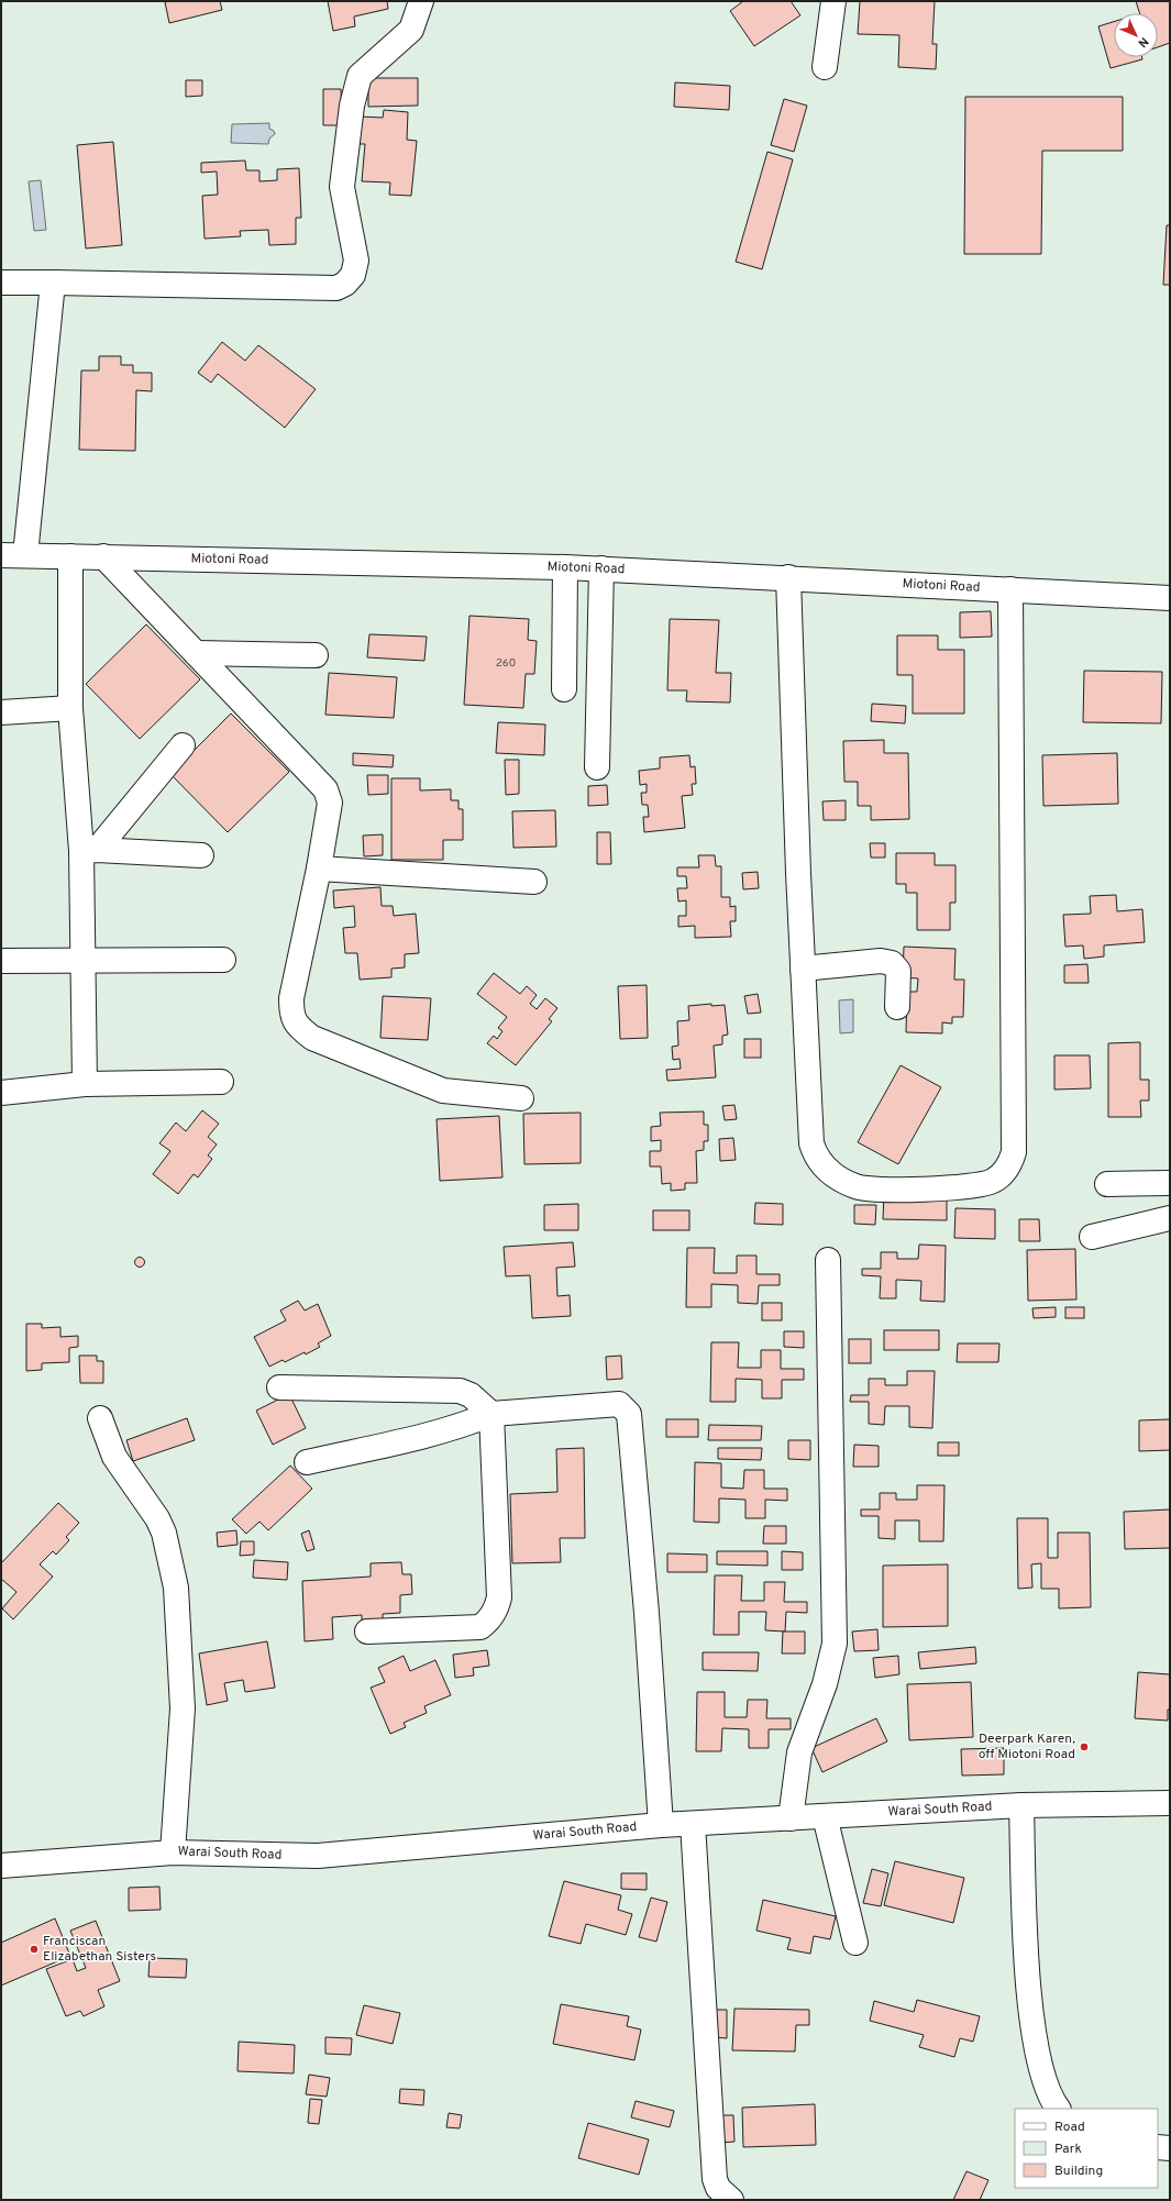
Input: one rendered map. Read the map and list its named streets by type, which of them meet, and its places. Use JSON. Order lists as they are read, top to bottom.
{
  "streets": {
    "street": ["Miotoni Road", "Warai South Road"]
  },
  "places": ["Deerpark Karen, off Miotoni Road", "Franciscan Elizabethan Sisters"],
  "house_numbers": ["260"],
  "legend": ["Road", "Park", "Building"],
  "north": "bottom right"
}
